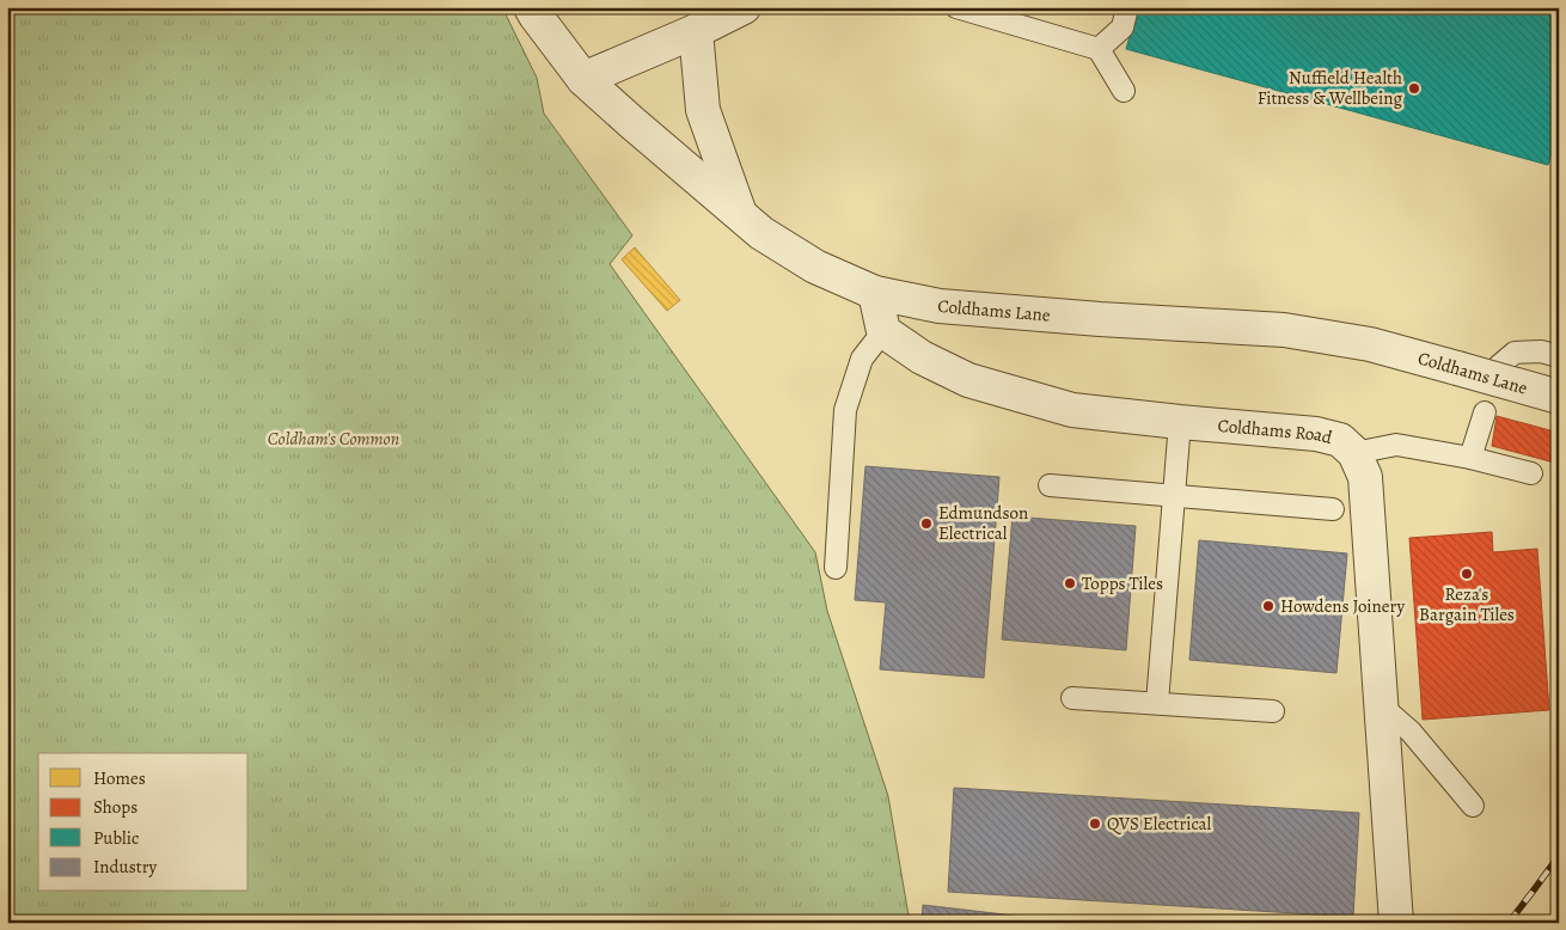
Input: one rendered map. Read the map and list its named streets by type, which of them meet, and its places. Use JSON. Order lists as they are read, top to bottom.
{
  "streets": {
    "street": ["Coldhams Lane", "Coldhams Road"]
  },
  "parks": ["Coldham's Common"],
  "places": [
    "Nuffield Health Fitness & Wellbeing",
    "Edmundson Electrical",
    "Reza's Bargain Tiles",
    "Topps Tiles",
    "Howdens Joinery",
    "QVS Electrical"
  ],
  "legend": [
    "Homes",
    "Shops",
    "Public",
    "Industry"
  ]
}
